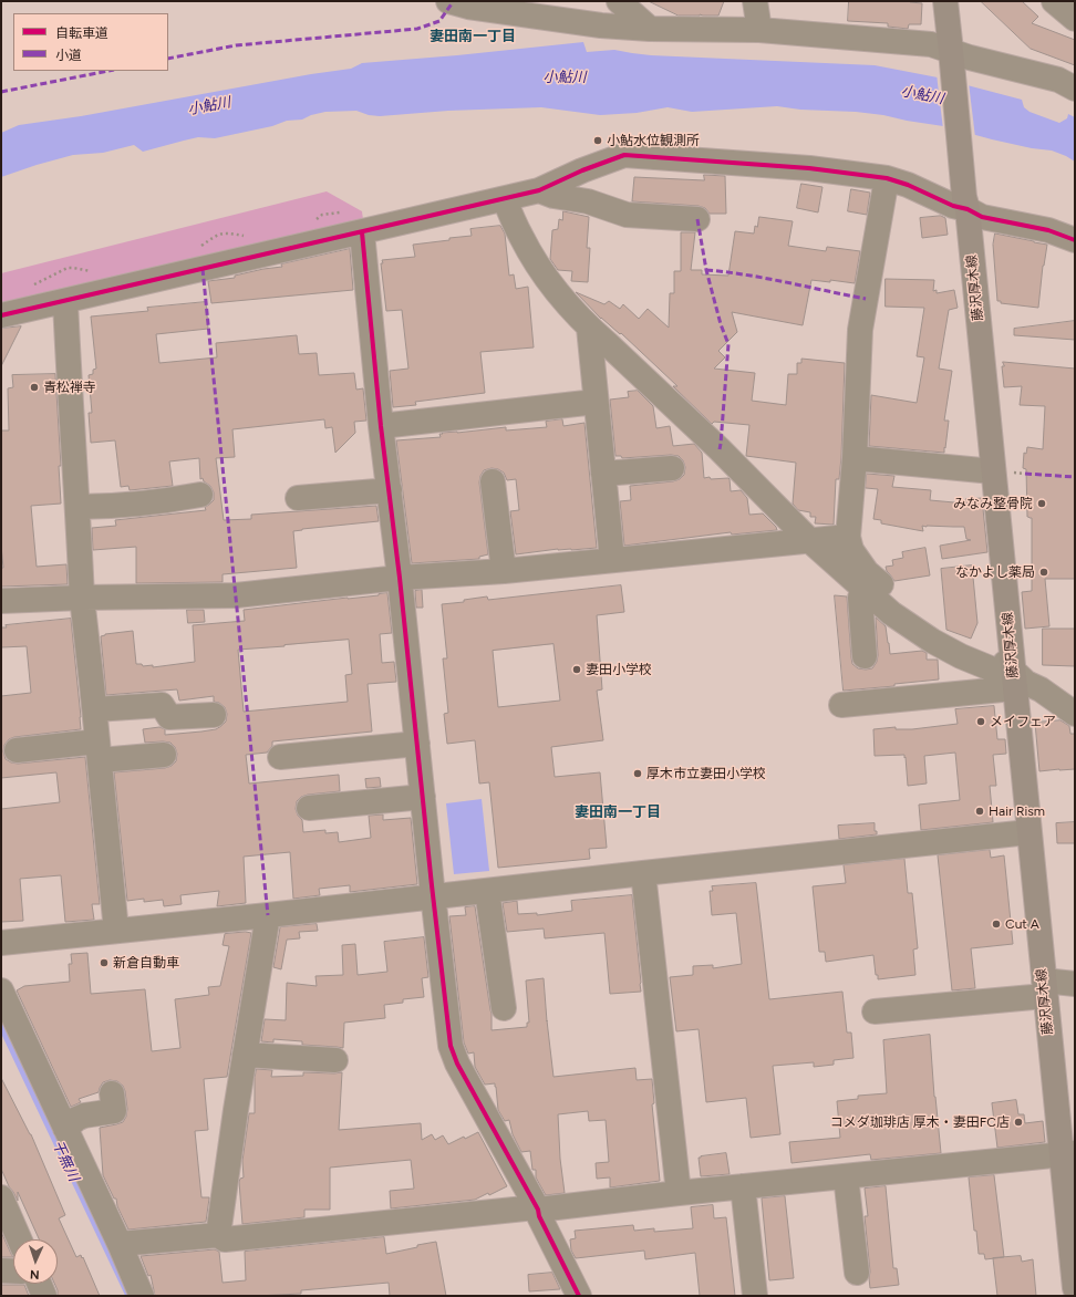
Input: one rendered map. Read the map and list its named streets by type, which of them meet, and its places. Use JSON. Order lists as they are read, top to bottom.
{
  "streets": {
    "main road": ["藤沢厚木線"]
  },
  "districts": ["妻田南一丁目", "妻田南一丁目"],
  "water": ["小鮎川", "干無川"],
  "places": [
    "小鮎水位観測所",
    "青松禅寺",
    "みなみ整骨院",
    "なかよし薬局",
    "妻田小学校",
    "メイフェア",
    "厚木市立妻田小学校",
    "Hair Rism",
    "Cut A",
    "新倉自動車",
    "コメダ珈琲店 厚木・妻田FC店"
  ],
  "legend": ["自転車道", "小道"],
  "north": "bottom"
}
